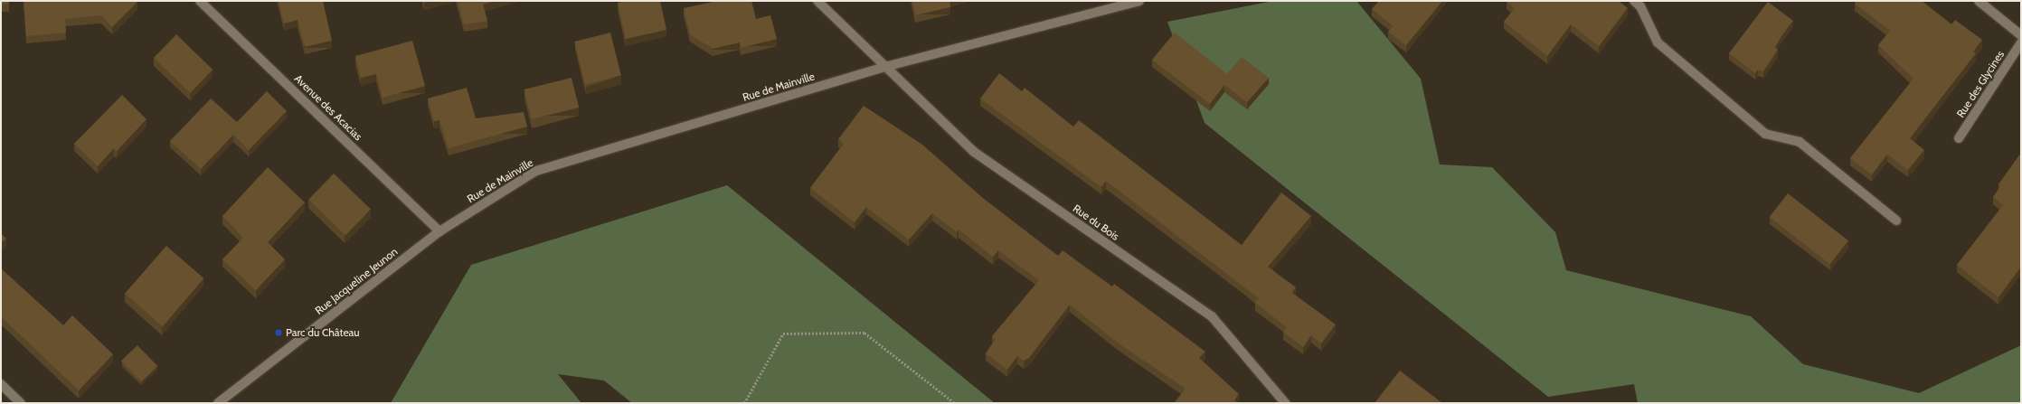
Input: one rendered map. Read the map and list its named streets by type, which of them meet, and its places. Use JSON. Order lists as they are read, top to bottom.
{
  "streets": {
    "street": [
      "Rue des Glycines",
      "Rue de Mainville",
      "Avenue des Acacias",
      "Rue du Bois",
      "Rue Jacqueline Jeunon"
    ]
  },
  "crossings": [
    ["Rue de Mainville", "Avenue des Acacias"],
    ["Rue de Mainville", "Rue du Bois"],
    ["Rue de Mainville", "Rue Jacqueline Jeunon"],
    ["Avenue des Acacias", "Rue Jacqueline Jeunon"]
  ],
  "places": ["Parc du Château"]
}
